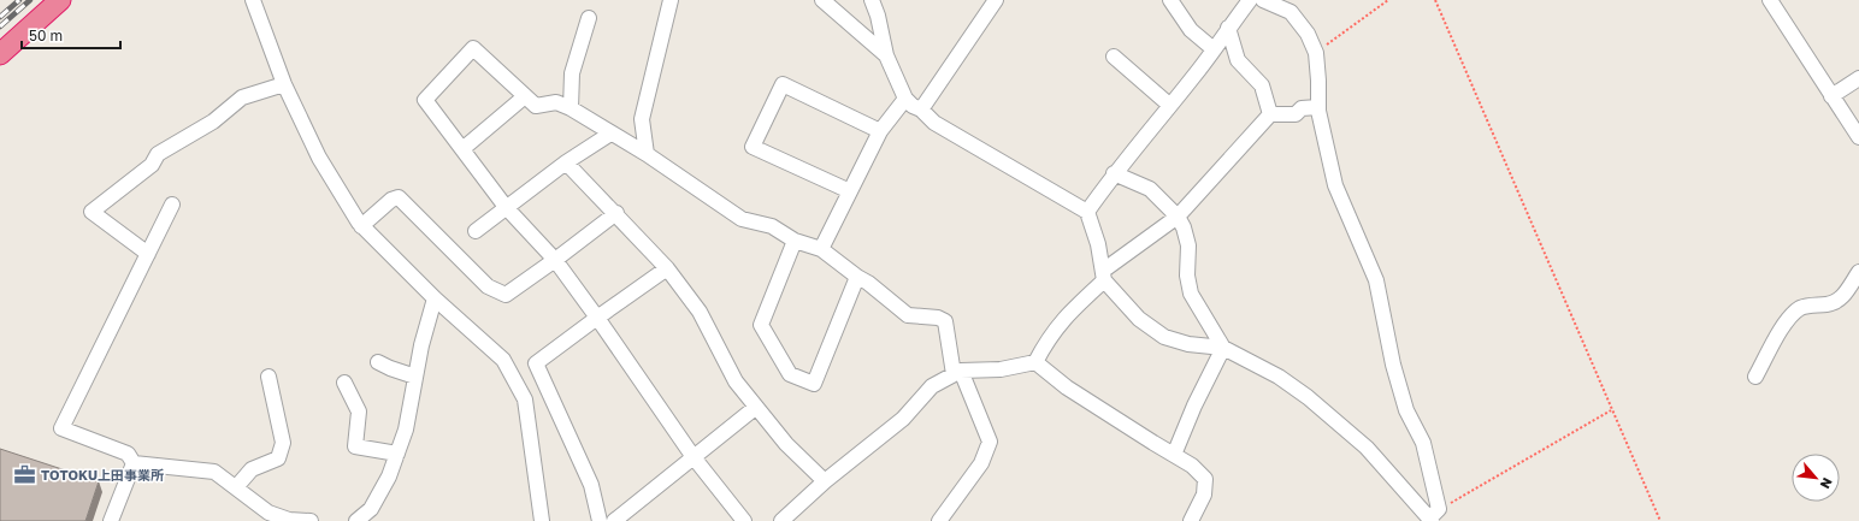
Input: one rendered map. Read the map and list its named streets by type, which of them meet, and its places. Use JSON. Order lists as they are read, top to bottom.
{
  "places": {
    "office": ["TOTOKU上田事業所"]
  },
  "scale_bar": "50 m",
  "north": "bottom right"
}
